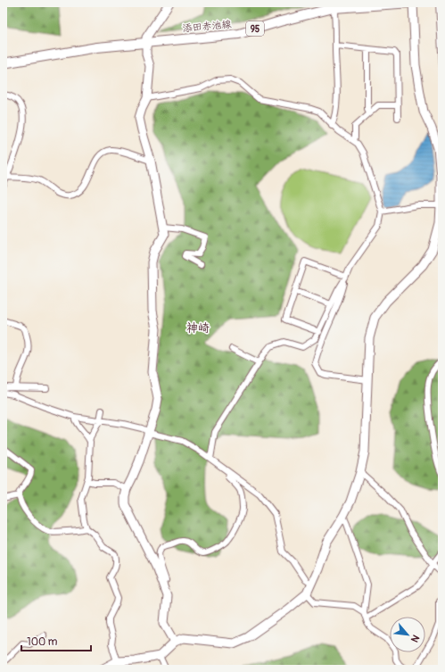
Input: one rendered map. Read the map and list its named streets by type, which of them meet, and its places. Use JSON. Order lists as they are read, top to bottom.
{
  "streets": {
    "main road": ["添田赤池線", "95"]
  },
  "districts": ["神崎"],
  "scale_bar": "100 m",
  "north": "bottom right"
}
